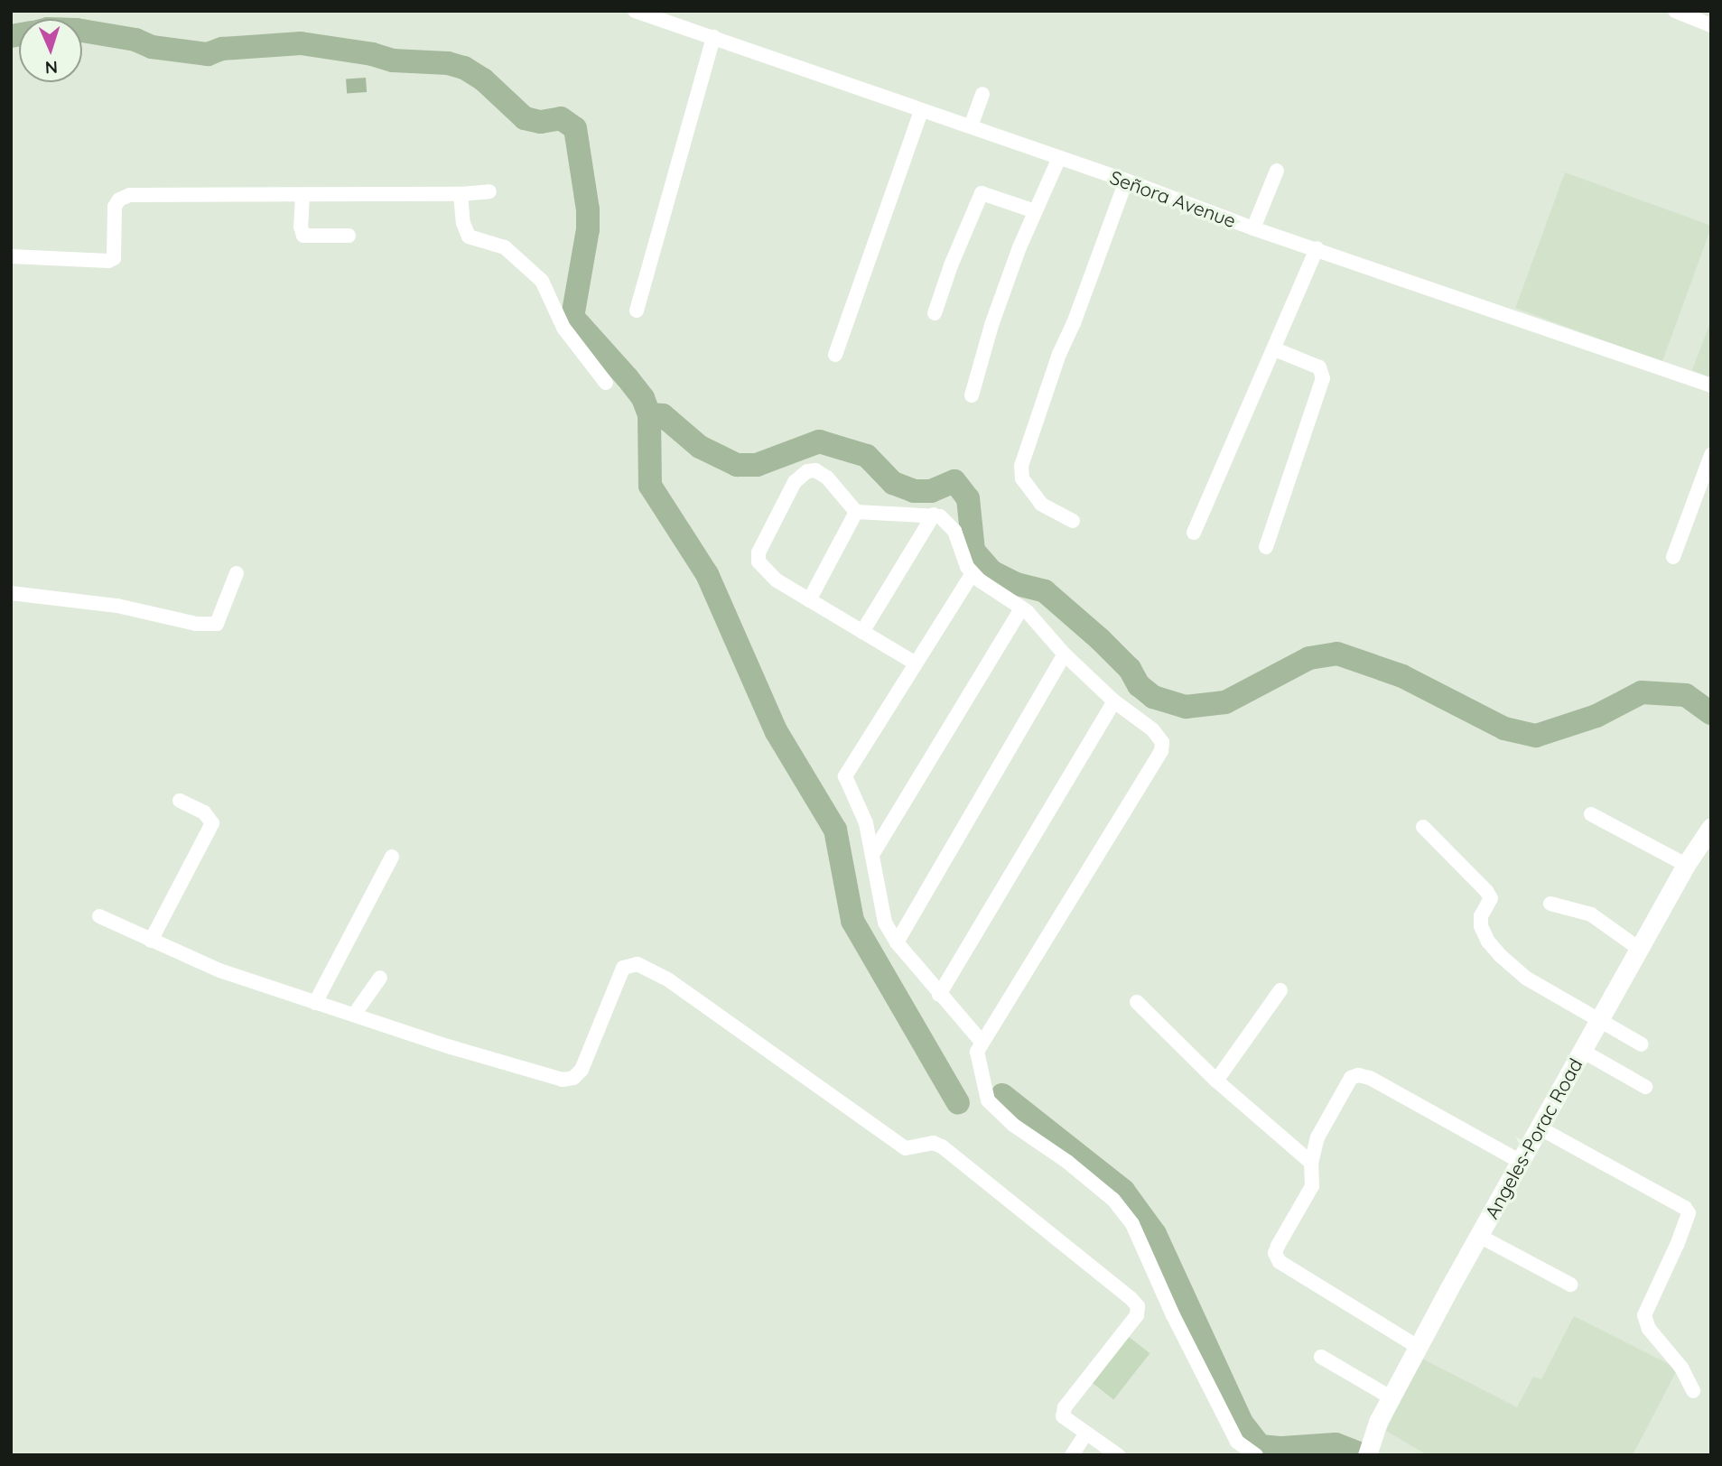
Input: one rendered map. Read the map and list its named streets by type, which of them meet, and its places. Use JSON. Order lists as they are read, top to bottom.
{
  "streets": {
    "main road": ["Angeles-Porac Road"],
    "street": ["Señora Avenue"]
  },
  "north": "bottom"
}
